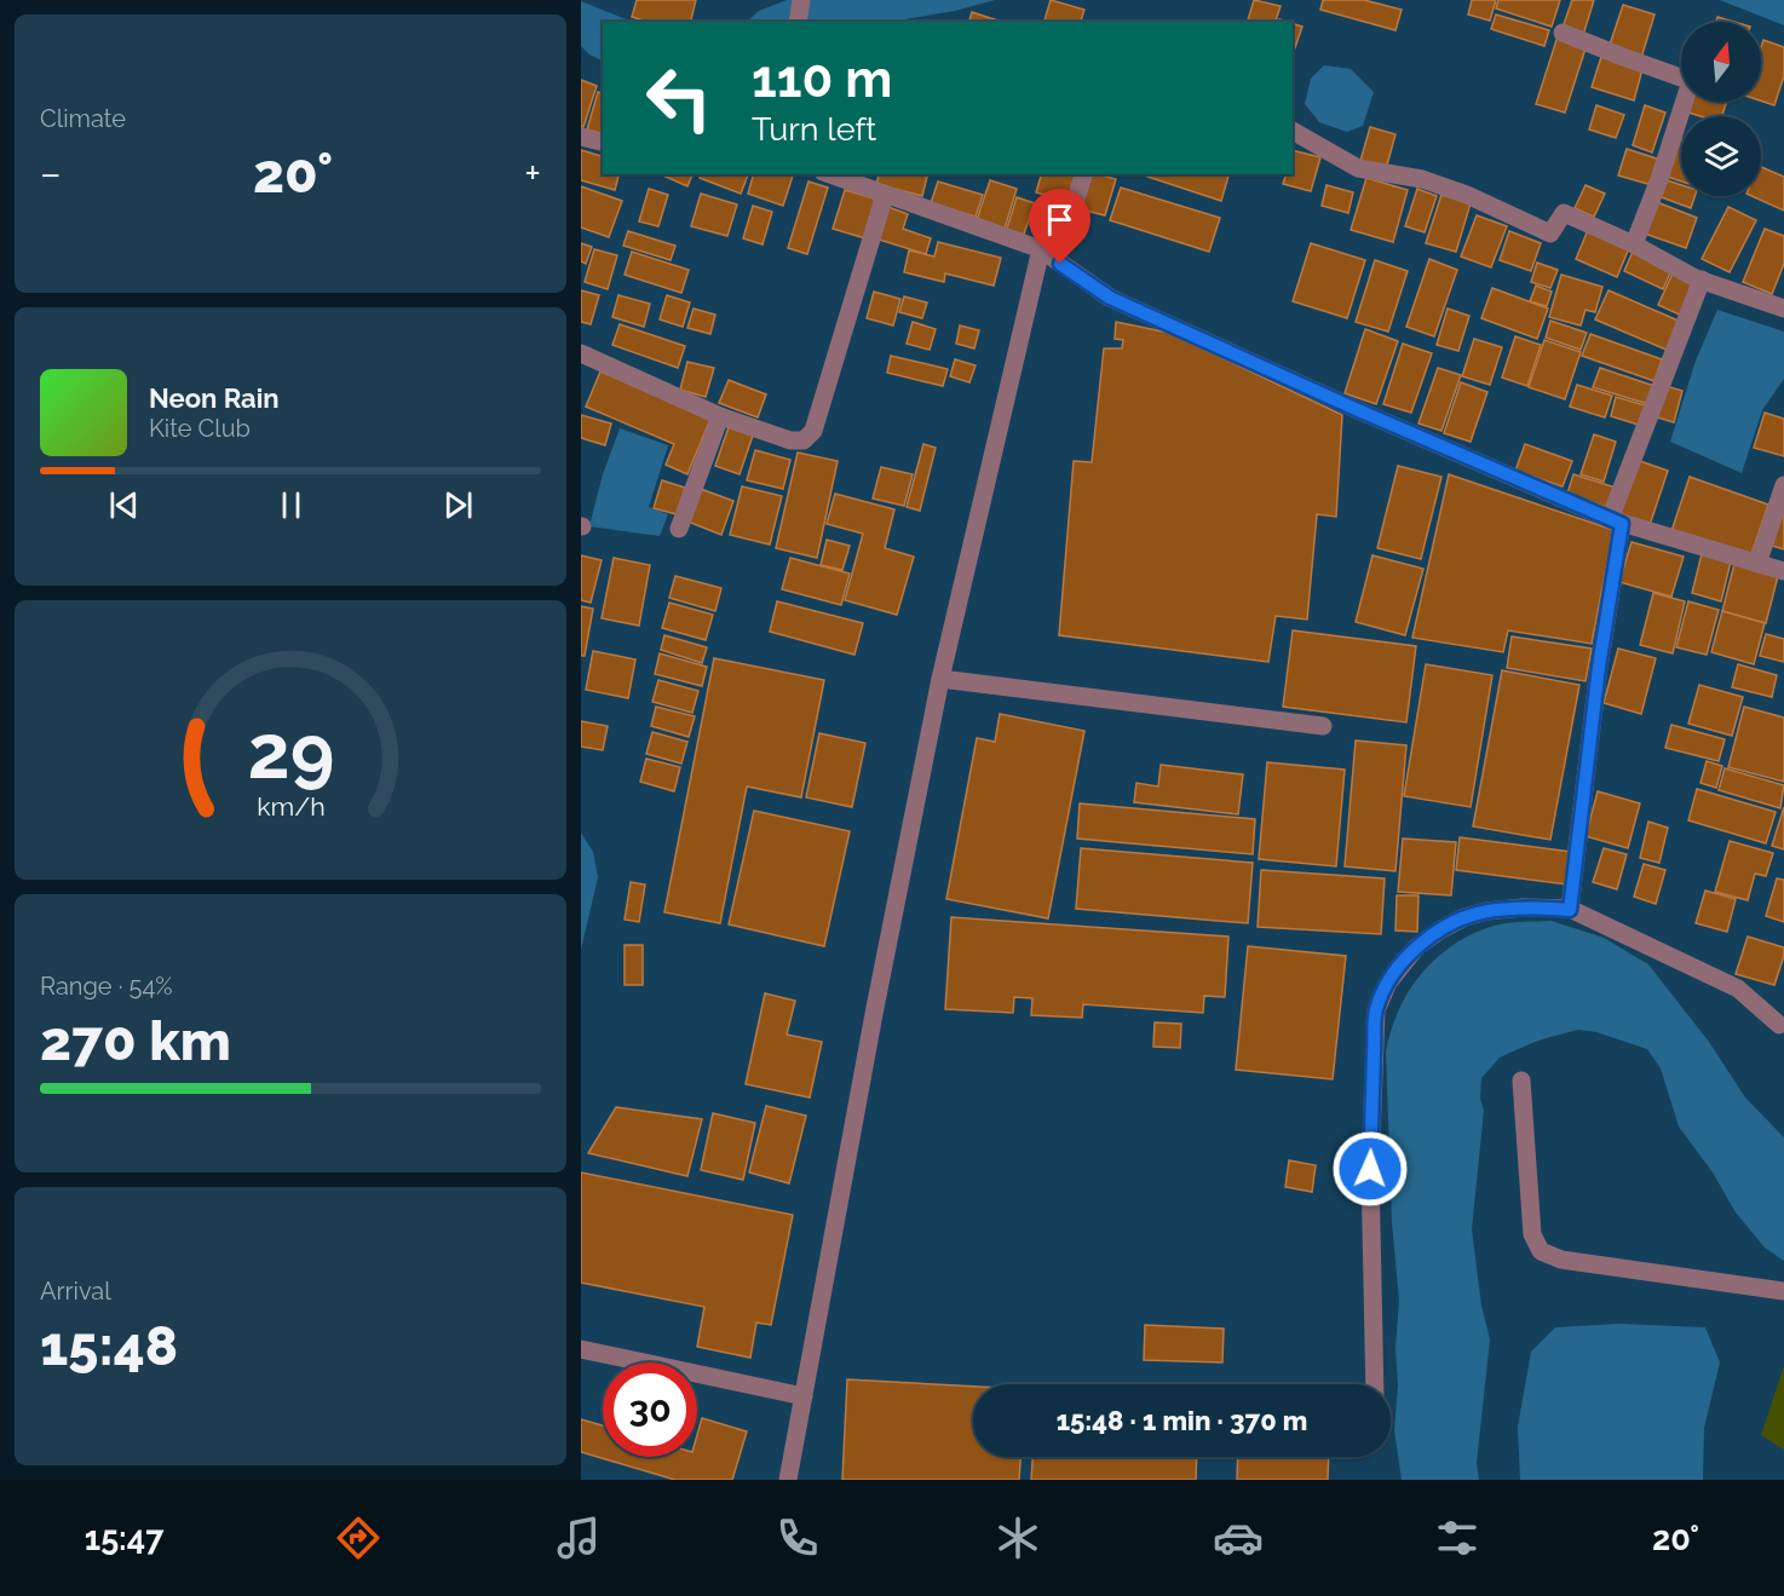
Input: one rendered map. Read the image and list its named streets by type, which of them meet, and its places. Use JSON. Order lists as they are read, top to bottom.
{
  "north": "top",
  "page": {
    "tile": [
      "Climate",
      ["Range · 54%", "270 km"],
      ["Arrival", "15:48"]
    ],
    "turn": ["110 m", "Turn left"],
    "heat": ["−", "20°", "+"],
    "song": ["Neon Rain", "Kite Club"],
    "limit": "30",
    "trip": "15:48 · 1 min · 370 m",
    "tabs": ["15:47", "20°"],
    "gauge": ["29", "km/h"]
  }
}
